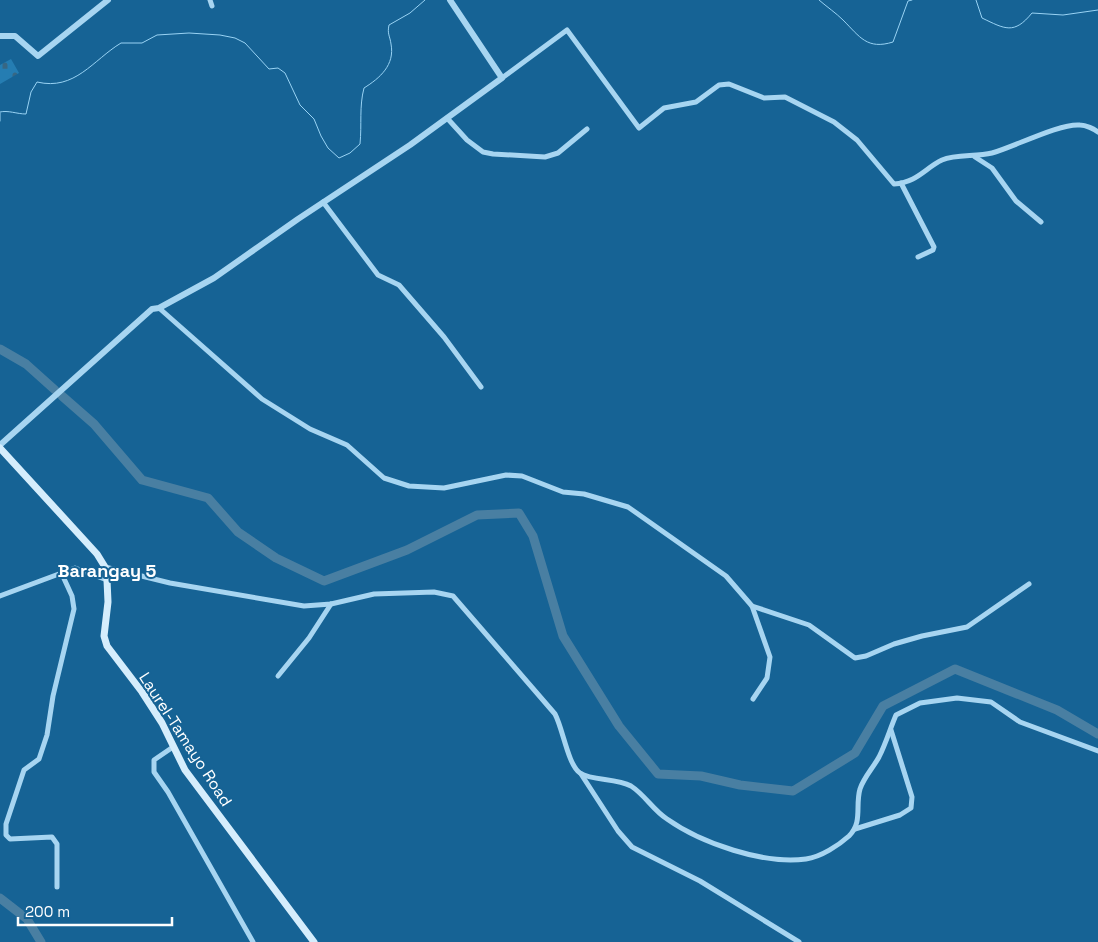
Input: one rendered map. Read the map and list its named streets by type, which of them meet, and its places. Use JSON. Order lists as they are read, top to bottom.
{
  "streets": {
    "main road": ["Laurel-Tamayo Road"]
  },
  "districts": ["Barangay 5"],
  "scale_bar": "200 m"
}
